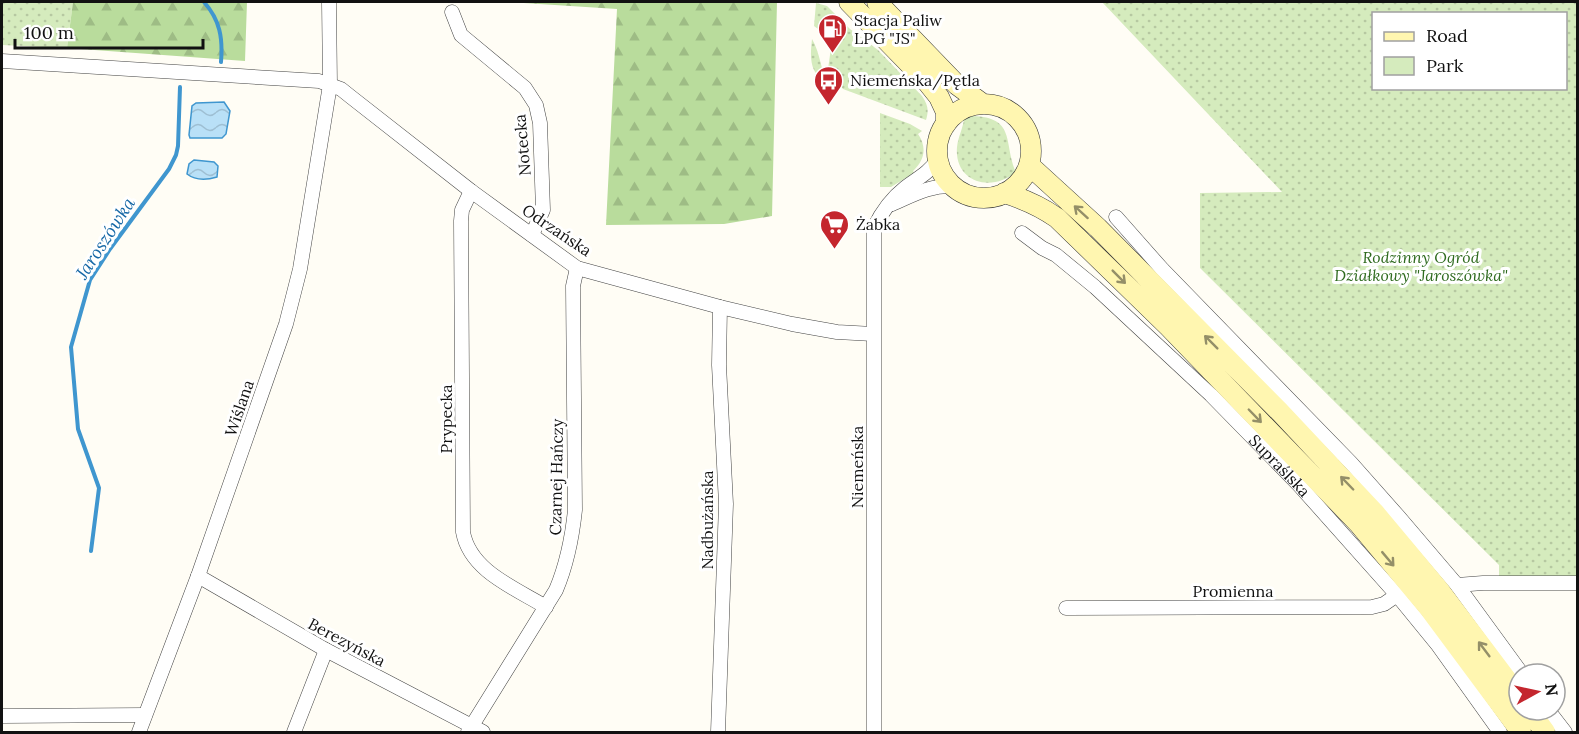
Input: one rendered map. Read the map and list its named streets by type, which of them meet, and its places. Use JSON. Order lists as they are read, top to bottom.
{
  "streets": {
    "street": [
      "Notecka",
      "Odrzańska",
      "Wiślana",
      "Prypecka",
      "Supraślska",
      "Niemeńska",
      "Czarnej Hańczy",
      "Nadbużańska",
      "Promienna",
      "Berezyńska"
    ]
  },
  "crossings": [
    ["Notecka", "Odrzańska"],
    ["Odrzańska", "Wiślana"],
    ["Odrzańska", "Prypecka"],
    ["Odrzańska", "Niemeńska"],
    ["Odrzańska", "Czarnej Hańczy"],
    ["Odrzańska", "Nadbużańska"],
    ["Wiślana", "Berezyńska"],
    ["Prypecka", "Czarnej Hańczy"],
    ["Supraślska", "Promienna"],
    ["Czarnej Hańczy", "Berezyńska"]
  ],
  "water": ["Jaroszówka"],
  "parks": ["Rodzinny Ogród Działkowy \"Jaroszówka\""],
  "places": {
    "fuel station": ["Stacja Paliw LPG \"JS\""],
    "bus stop": ["Niemeńska/Pętla"],
    "supermarket": ["Żabka"]
  },
  "legend": ["Road", "Park"],
  "scale_bar": "100 m",
  "north": "right"
}
